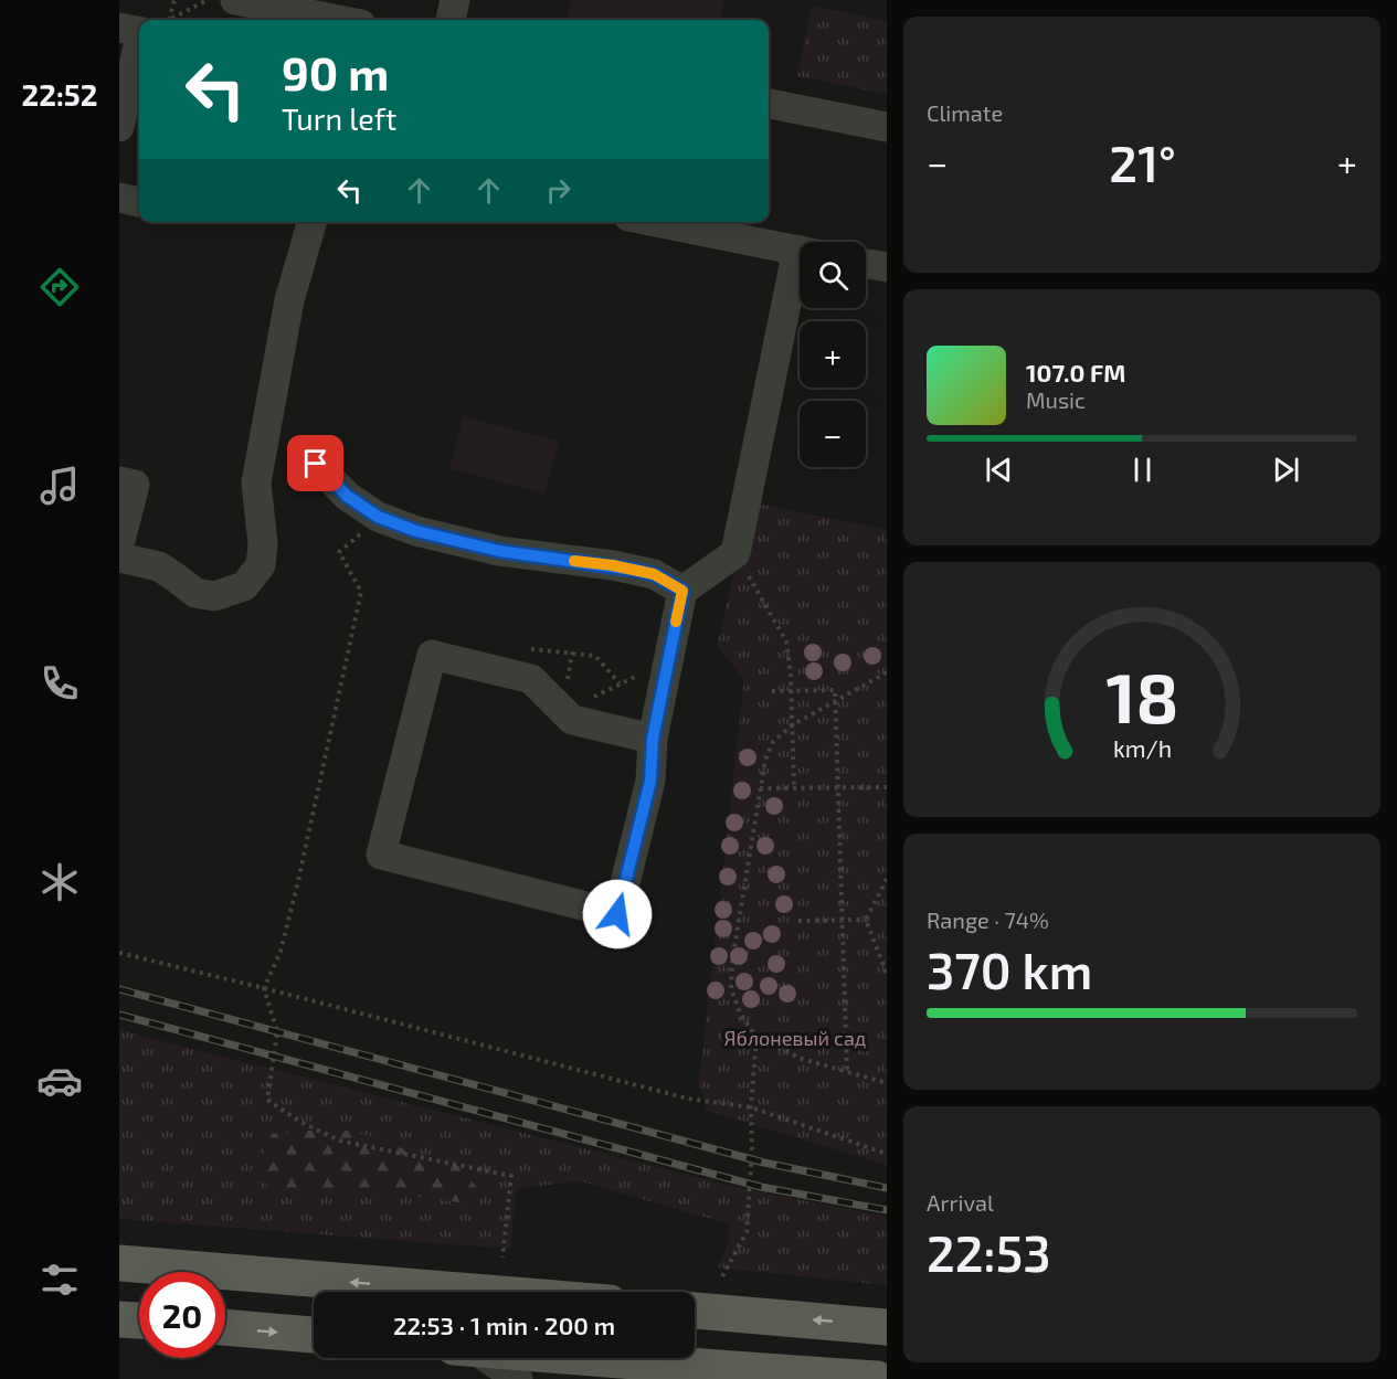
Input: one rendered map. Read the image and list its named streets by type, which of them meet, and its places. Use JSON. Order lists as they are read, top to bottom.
{
  "parks": ["Яблоневый сад"],
  "page": {
    "tabs": "22:52",
    "tile": [
      "Climate",
      ["Range · 74%", "370 km"],
      ["Arrival", "22:53"]
    ],
    "turn": ["90 m", "Turn left"],
    "heat": ["−", "21°", "+"],
    "map_buttons": ["+", "−"],
    "song": ["107.0 FM", "Music"],
    "limit": "20",
    "trip": "22:53 · 1 min · 200 m",
    "gauge": ["18", "km/h"]
  }
}
